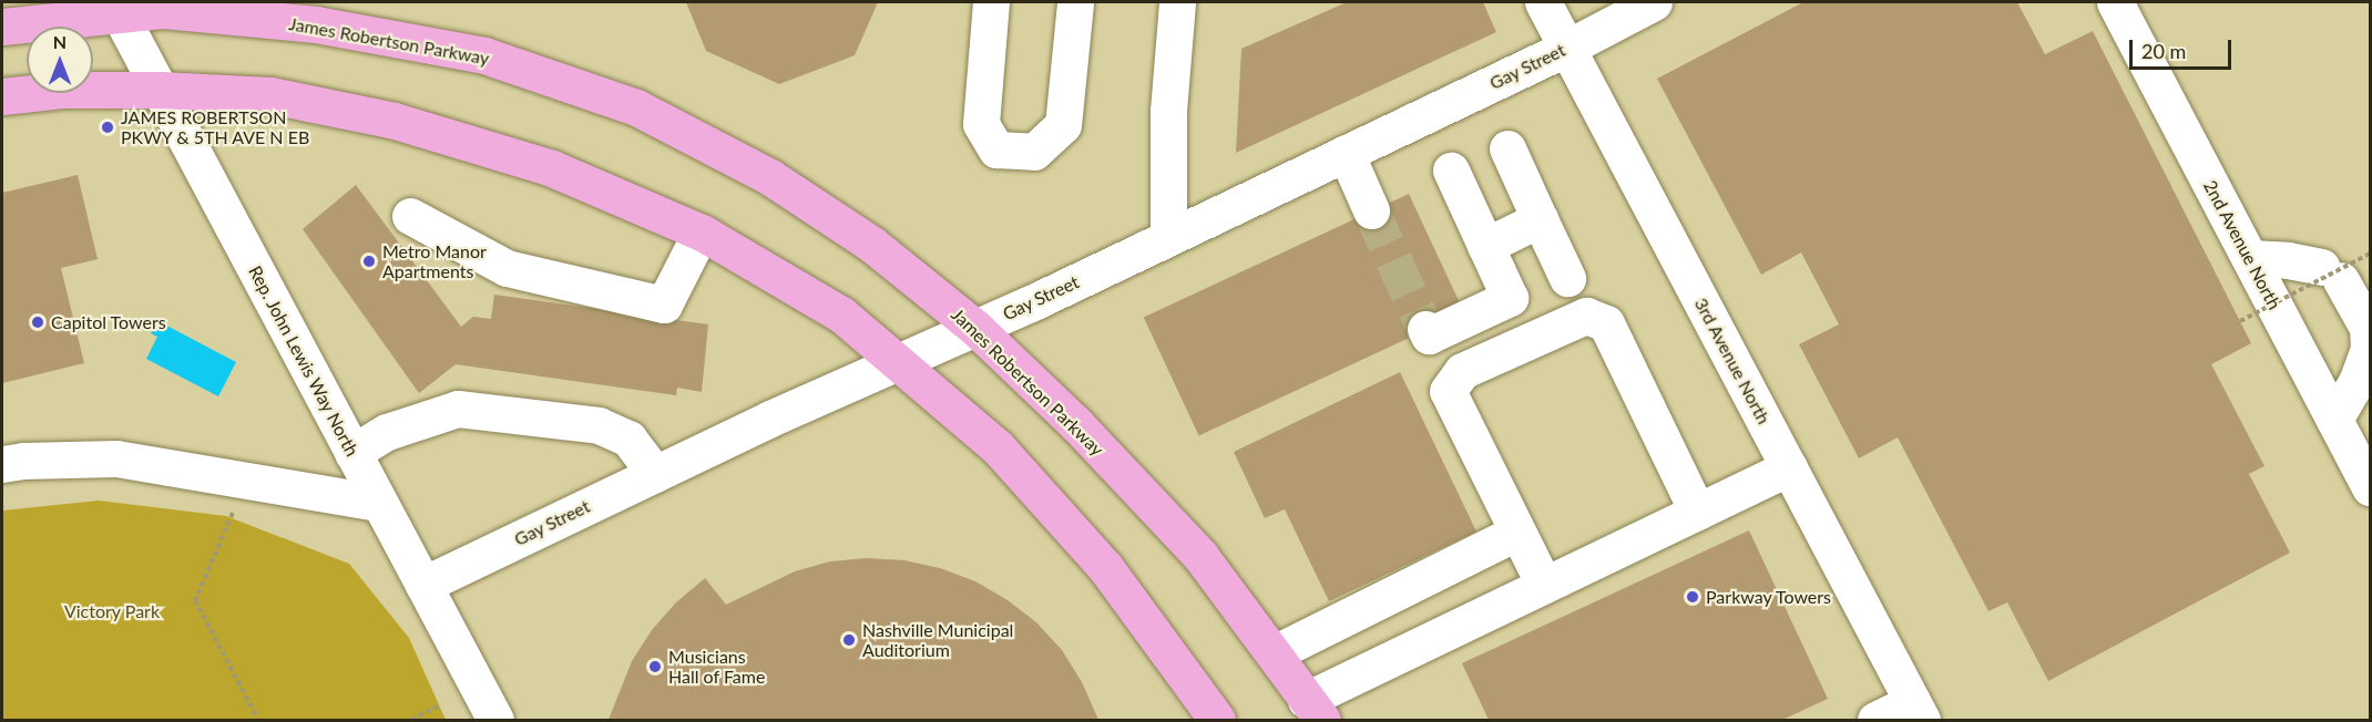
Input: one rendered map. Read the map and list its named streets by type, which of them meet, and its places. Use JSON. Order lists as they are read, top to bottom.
{
  "streets": {
    "main road": ["James Robertson Parkway"],
    "street": [
      "Gay Street",
      "2nd Avenue North",
      "Rep. John Lewis Way North",
      "3rd Avenue North"
    ]
  },
  "crossings": [
    ["James Robertson Parkway", "Gay Street"],
    ["James Robertson Parkway", "Rep. John Lewis Way North"],
    ["Gay Street", "Rep. John Lewis Way North"],
    ["Gay Street", "3rd Avenue North"]
  ],
  "parks": ["Victory Park"],
  "places": [
    "JAMES ROBERTSON PKWY & 5TH AVE N EB",
    "Metro Manor Apartments",
    "Capitol Towers",
    "Parkway Towers",
    "Nashville Municipal Auditorium",
    "Musicians Hall of Fame"
  ],
  "scale_bar": "20 m",
  "north": "top"
}
